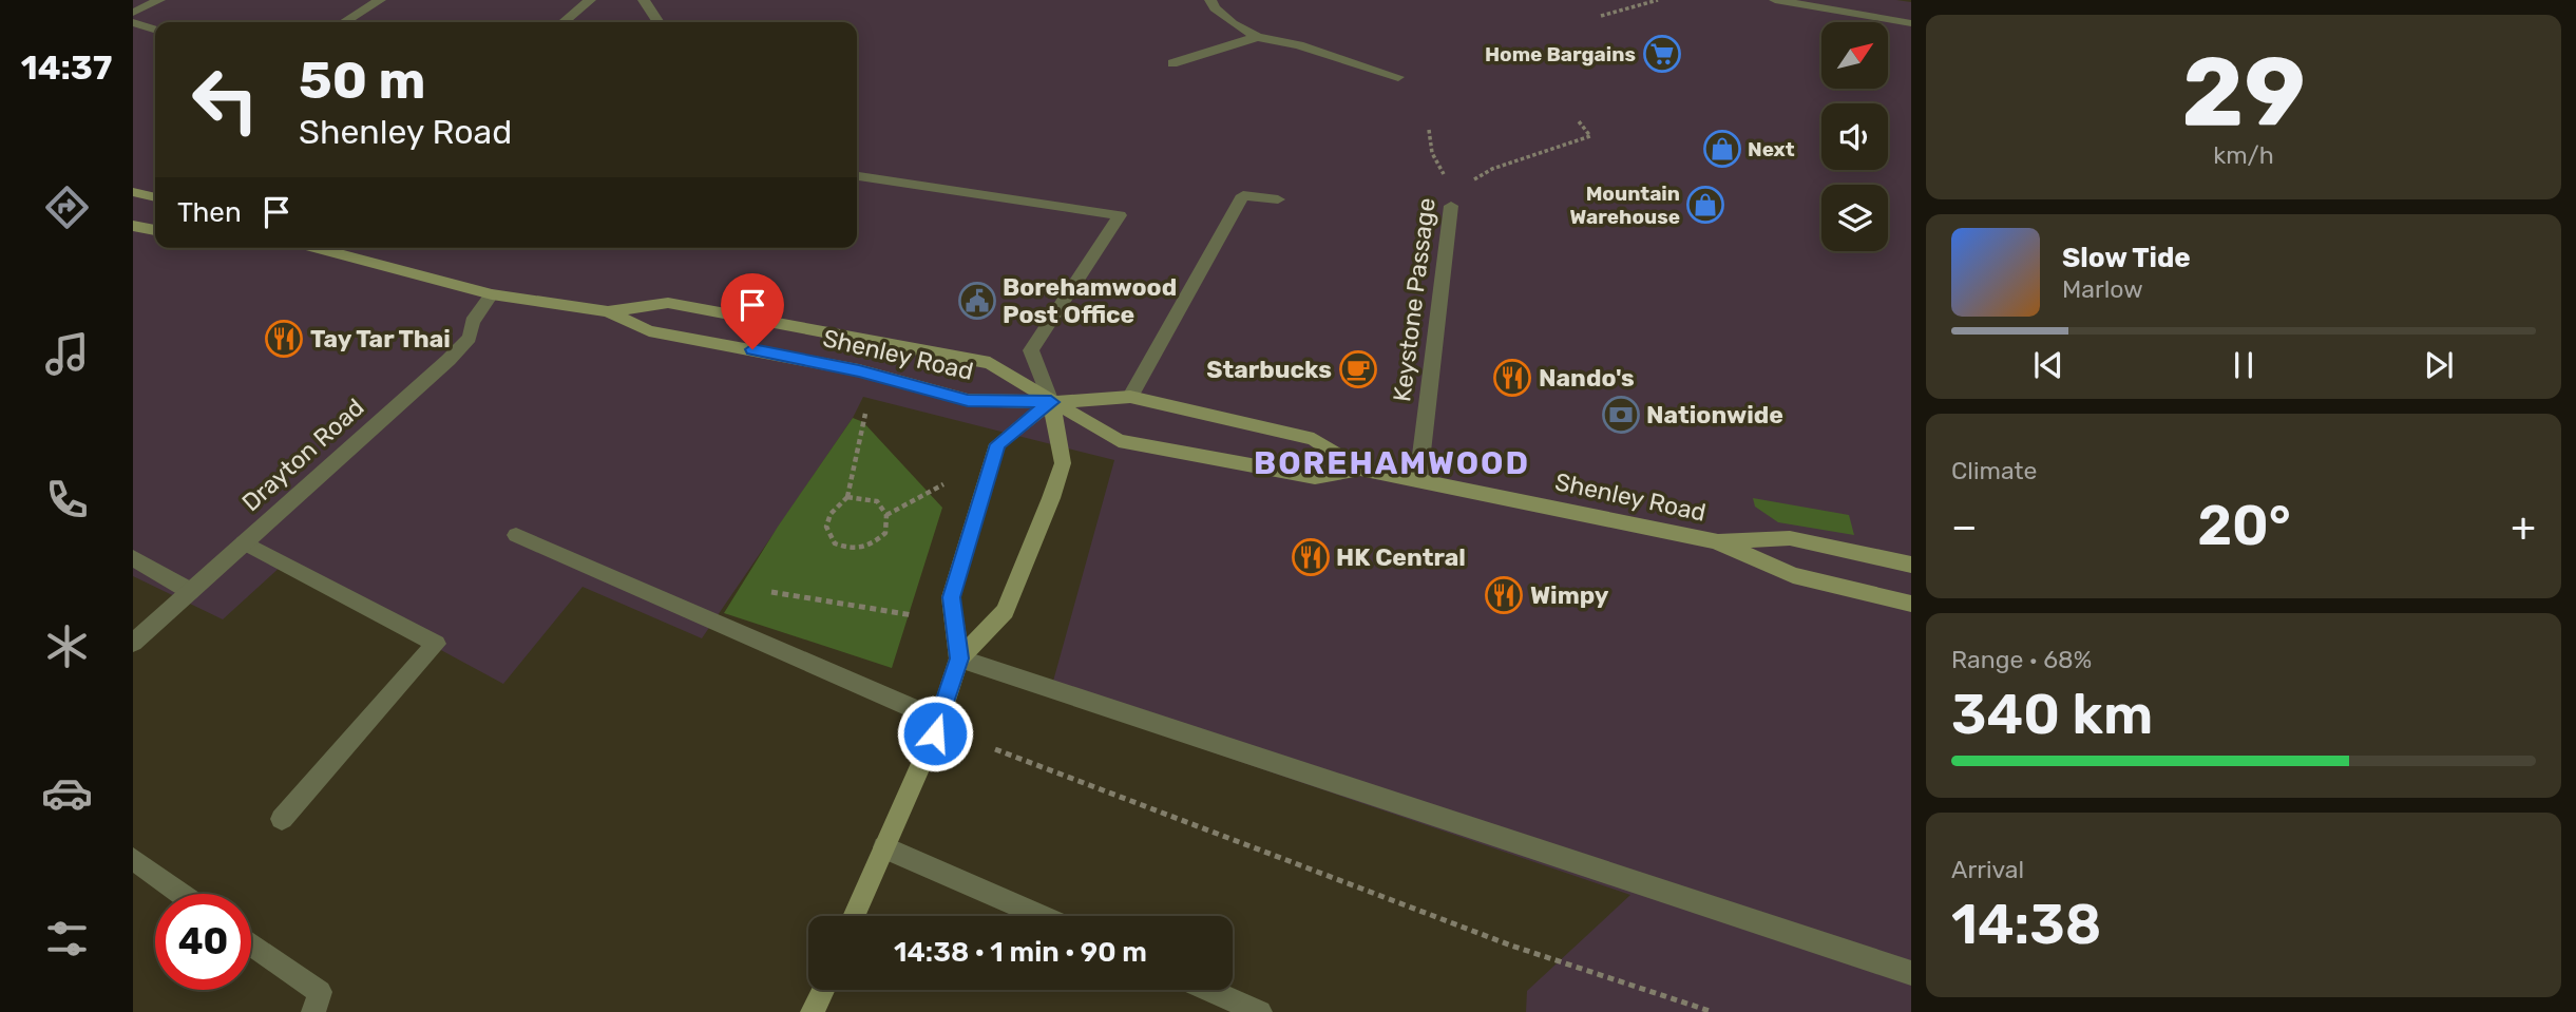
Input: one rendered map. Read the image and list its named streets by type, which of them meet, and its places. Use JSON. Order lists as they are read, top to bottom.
{
  "streets": {
    "main road": ["Shenley Road"],
    "street": ["Keystone Passage", "Drayton Road"]
  },
  "crossings": [
    ["Keystone Passage", "Shenley Road"],
    ["Shenley Road", "Drayton Road"]
  ],
  "districts": ["BOREHAMWOOD"],
  "places": {
    "supermarket": ["Home Bargains"],
    "shop": ["Next", "Mountain Warehouse"],
    "public building": ["Borehamwood Post Office"],
    "restaurant": [
      "Tay Tar Thai",
      "Nando's",
      "HK Central",
      "Wimpy"
    ],
    "cafe": ["Starbucks"],
    "bank": ["Nationwide"]
  },
  "north": "top right",
  "page": {
    "tabs": "14:37",
    "tile": [
      ["29", "km/h"],
      "Climate",
      ["Range · 68%", "340 km"],
      ["Arrival", "14:38"]
    ],
    "turn": ["50 m", "Shenley Road"],
    "then": "Then",
    "song": ["Slow Tide", "Marlow"],
    "heat": ["−", "20°", "+"],
    "limit": "40",
    "trip": "14:38 · 1 min · 90 m"
  }
}
